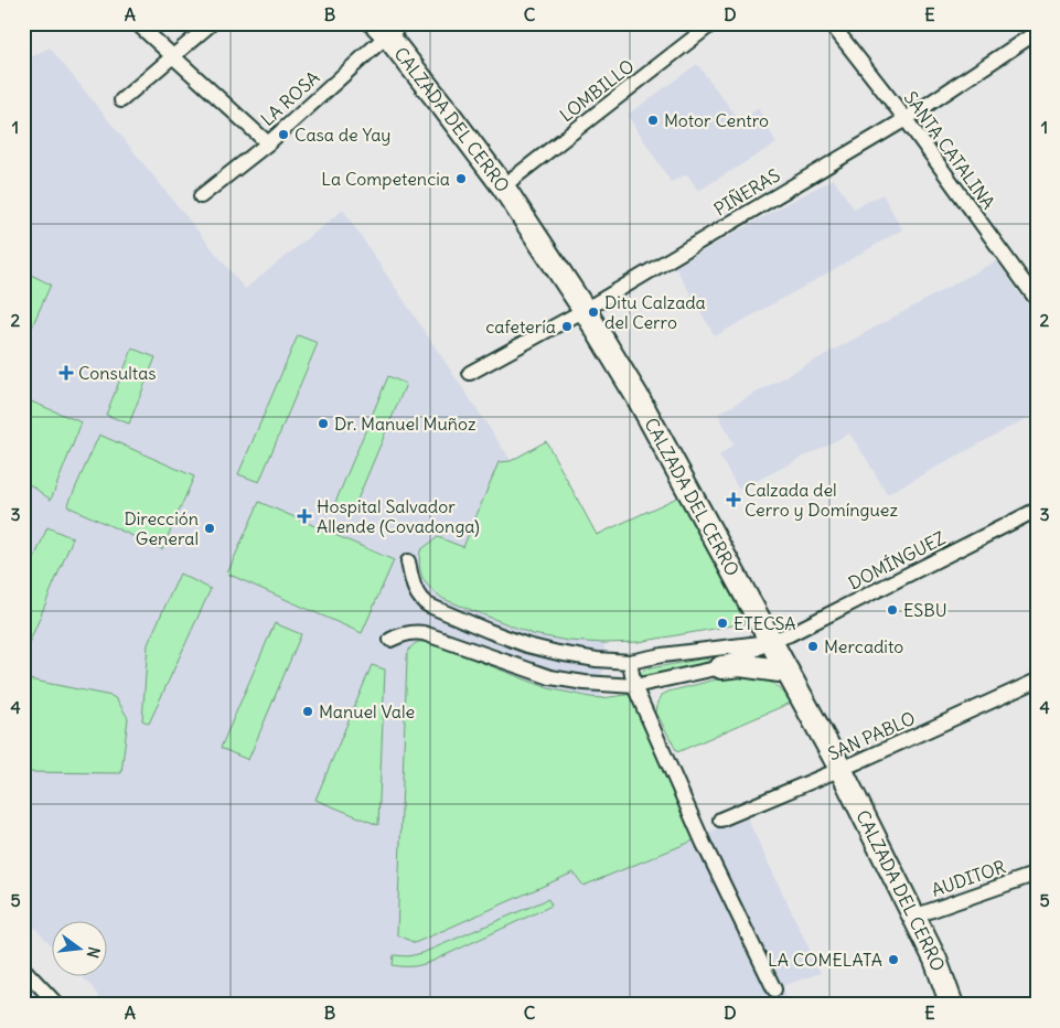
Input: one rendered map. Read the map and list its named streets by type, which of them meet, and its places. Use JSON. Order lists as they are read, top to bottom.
{
  "streets": {
    "main road": ["CALZADA DEL CERRO"],
    "street": [
      "LOMBILLO",
      "LA ROSA",
      "SANTA CATALINA",
      "PIÑERAS",
      "DOMÍNGUEZ",
      "SAN PABLO",
      "AUDITOR"
    ]
  },
  "crossings": [
    ["LOMBILLO", "CALZADA DEL CERRO"],
    ["LA ROSA", "CALZADA DEL CERRO"],
    ["CALZADA DEL CERRO", "PIÑERAS"],
    ["CALZADA DEL CERRO", "DOMÍNGUEZ"],
    ["CALZADA DEL CERRO", "SAN PABLO"],
    ["CALZADA DEL CERRO", "AUDITOR"],
    ["SANTA CATALINA", "PIÑERAS"]
  ],
  "places": {
    "other": [
      "Motor Centro",
      "Casa de Yay",
      "La Competencia",
      "Ditu Calzada del Cerro",
      "cafetería",
      "Dr. Manuel Muñoz",
      "Dirección General",
      "ESBU",
      "ETECSA",
      "Mercadito",
      "Manuel Vale",
      "LA COMELATA"
    ],
    "health": ["Consultas", "Calzada del Cerro y Domínguez", "Hospital Salvador Allende (Covadonga)"]
  },
  "north": "right",
  "grid": {
    "columns": [
      "A",
      "B",
      "C",
      "D",
      "E"
    ],
    "rows": [
      "1",
      "2",
      "3",
      "4",
      "5"
    ]
  }
}
